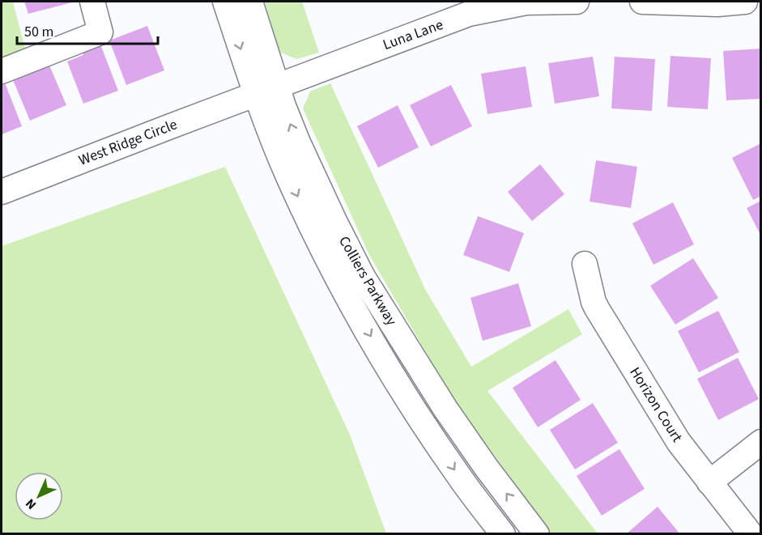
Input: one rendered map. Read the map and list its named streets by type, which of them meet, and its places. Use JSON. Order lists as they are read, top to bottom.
{
  "streets": {
    "street": [
      "Luna Lane",
      "West Ridge Circle",
      "Colliers Parkway",
      "Horizon Court"
    ]
  },
  "crossings": [
    ["Luna Lane", "West Ridge Circle"],
    ["Luna Lane", "Colliers Parkway"],
    ["West Ridge Circle", "Colliers Parkway"]
  ],
  "scale_bar": "50 m",
  "north": "bottom left"
}
